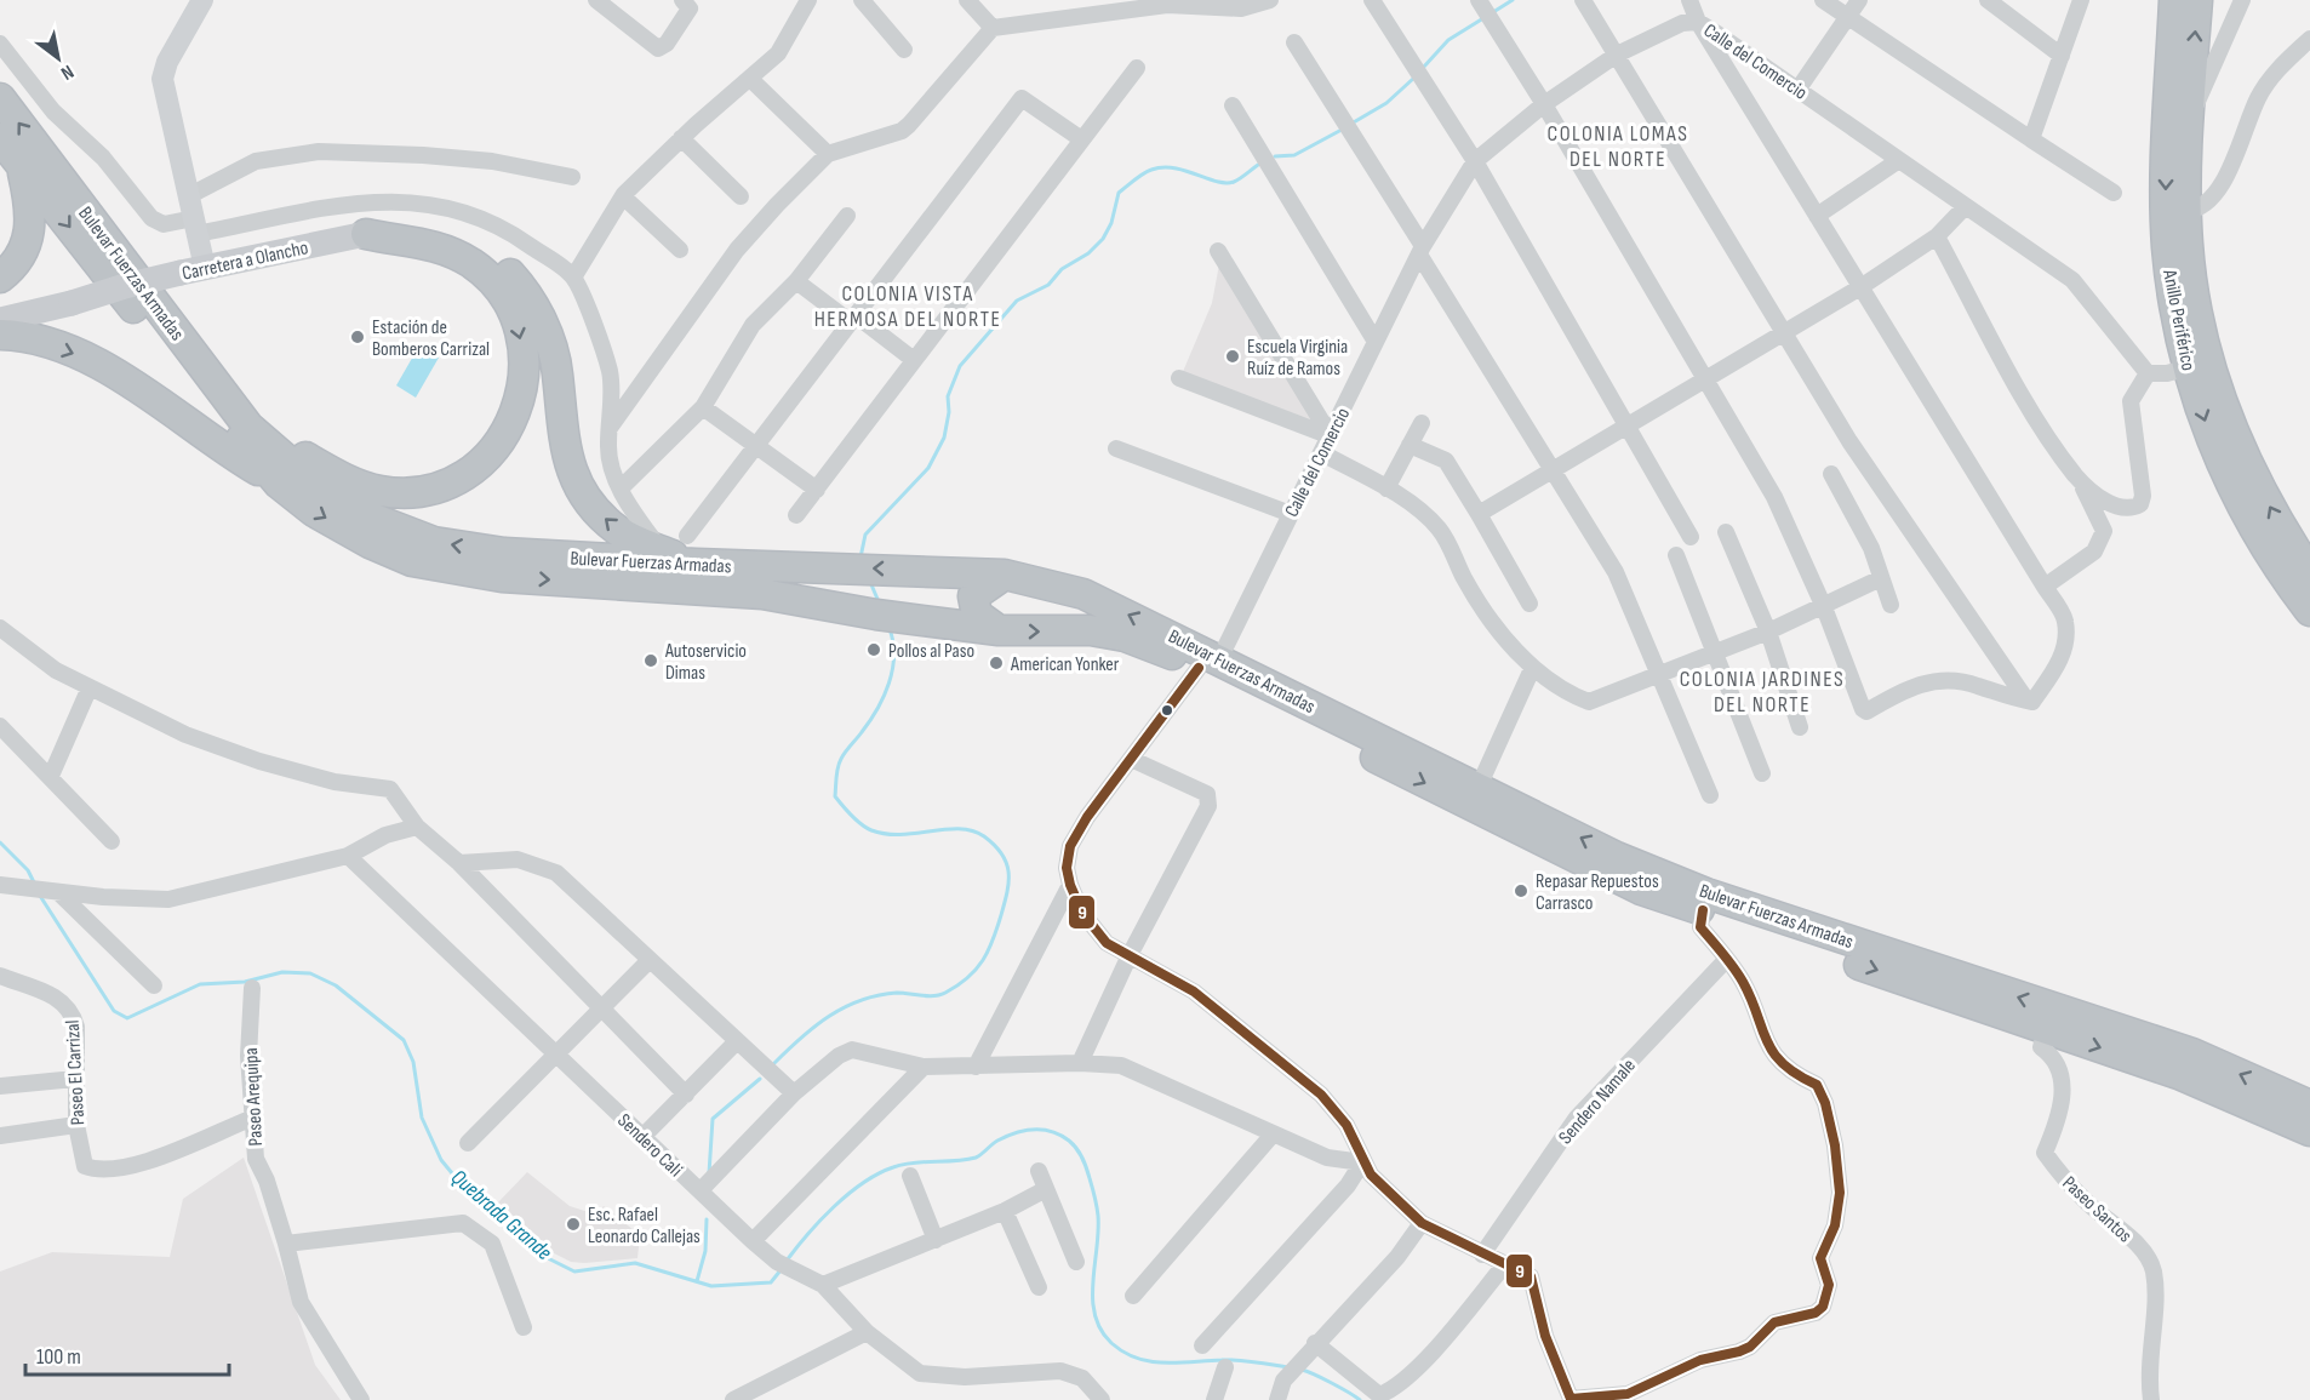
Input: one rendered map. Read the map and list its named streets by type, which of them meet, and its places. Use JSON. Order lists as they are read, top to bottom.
{
  "streets": {
    "highway": ["Bulevar Fuerzas Armadas", "Anillo Periférico"],
    "main road": ["Carretera a Olancho"],
    "street": [
      "Calle del Comercio",
      "Paseo El Carrizal",
      "Paseo Arequipa",
      "Sendero Namale",
      "Sendero Cali",
      "Paseo Santos"
    ]
  },
  "crossings": [
    ["Calle del Comercio", "Bulevar Fuerzas Armadas"],
    ["Bulevar Fuerzas Armadas", "Paseo Santos"],
    ["Paseo El Carrizal", "Paseo Arequipa"]
  ],
  "districts": ["COLONIA LOMAS DEL NORTE", "COLONIA VISTA HERMOSA DEL NORTE", "COLONIA JARDINES DEL NORTE"],
  "water": ["Quebrada Grande"],
  "places": [
    "Estación de Bomberos Carrizal",
    "Escuela Virginia Ruíz de Ramos",
    "Pollos al Paso",
    "Autoservicio Dimas",
    "American Yonker",
    "Repasar Repuestos Carrasco",
    "Esc. Rafael Leonardo Callejas"
  ],
  "lines": ["transit line 9"],
  "scale_bar": "100 m",
  "north": "bottom right"
}
